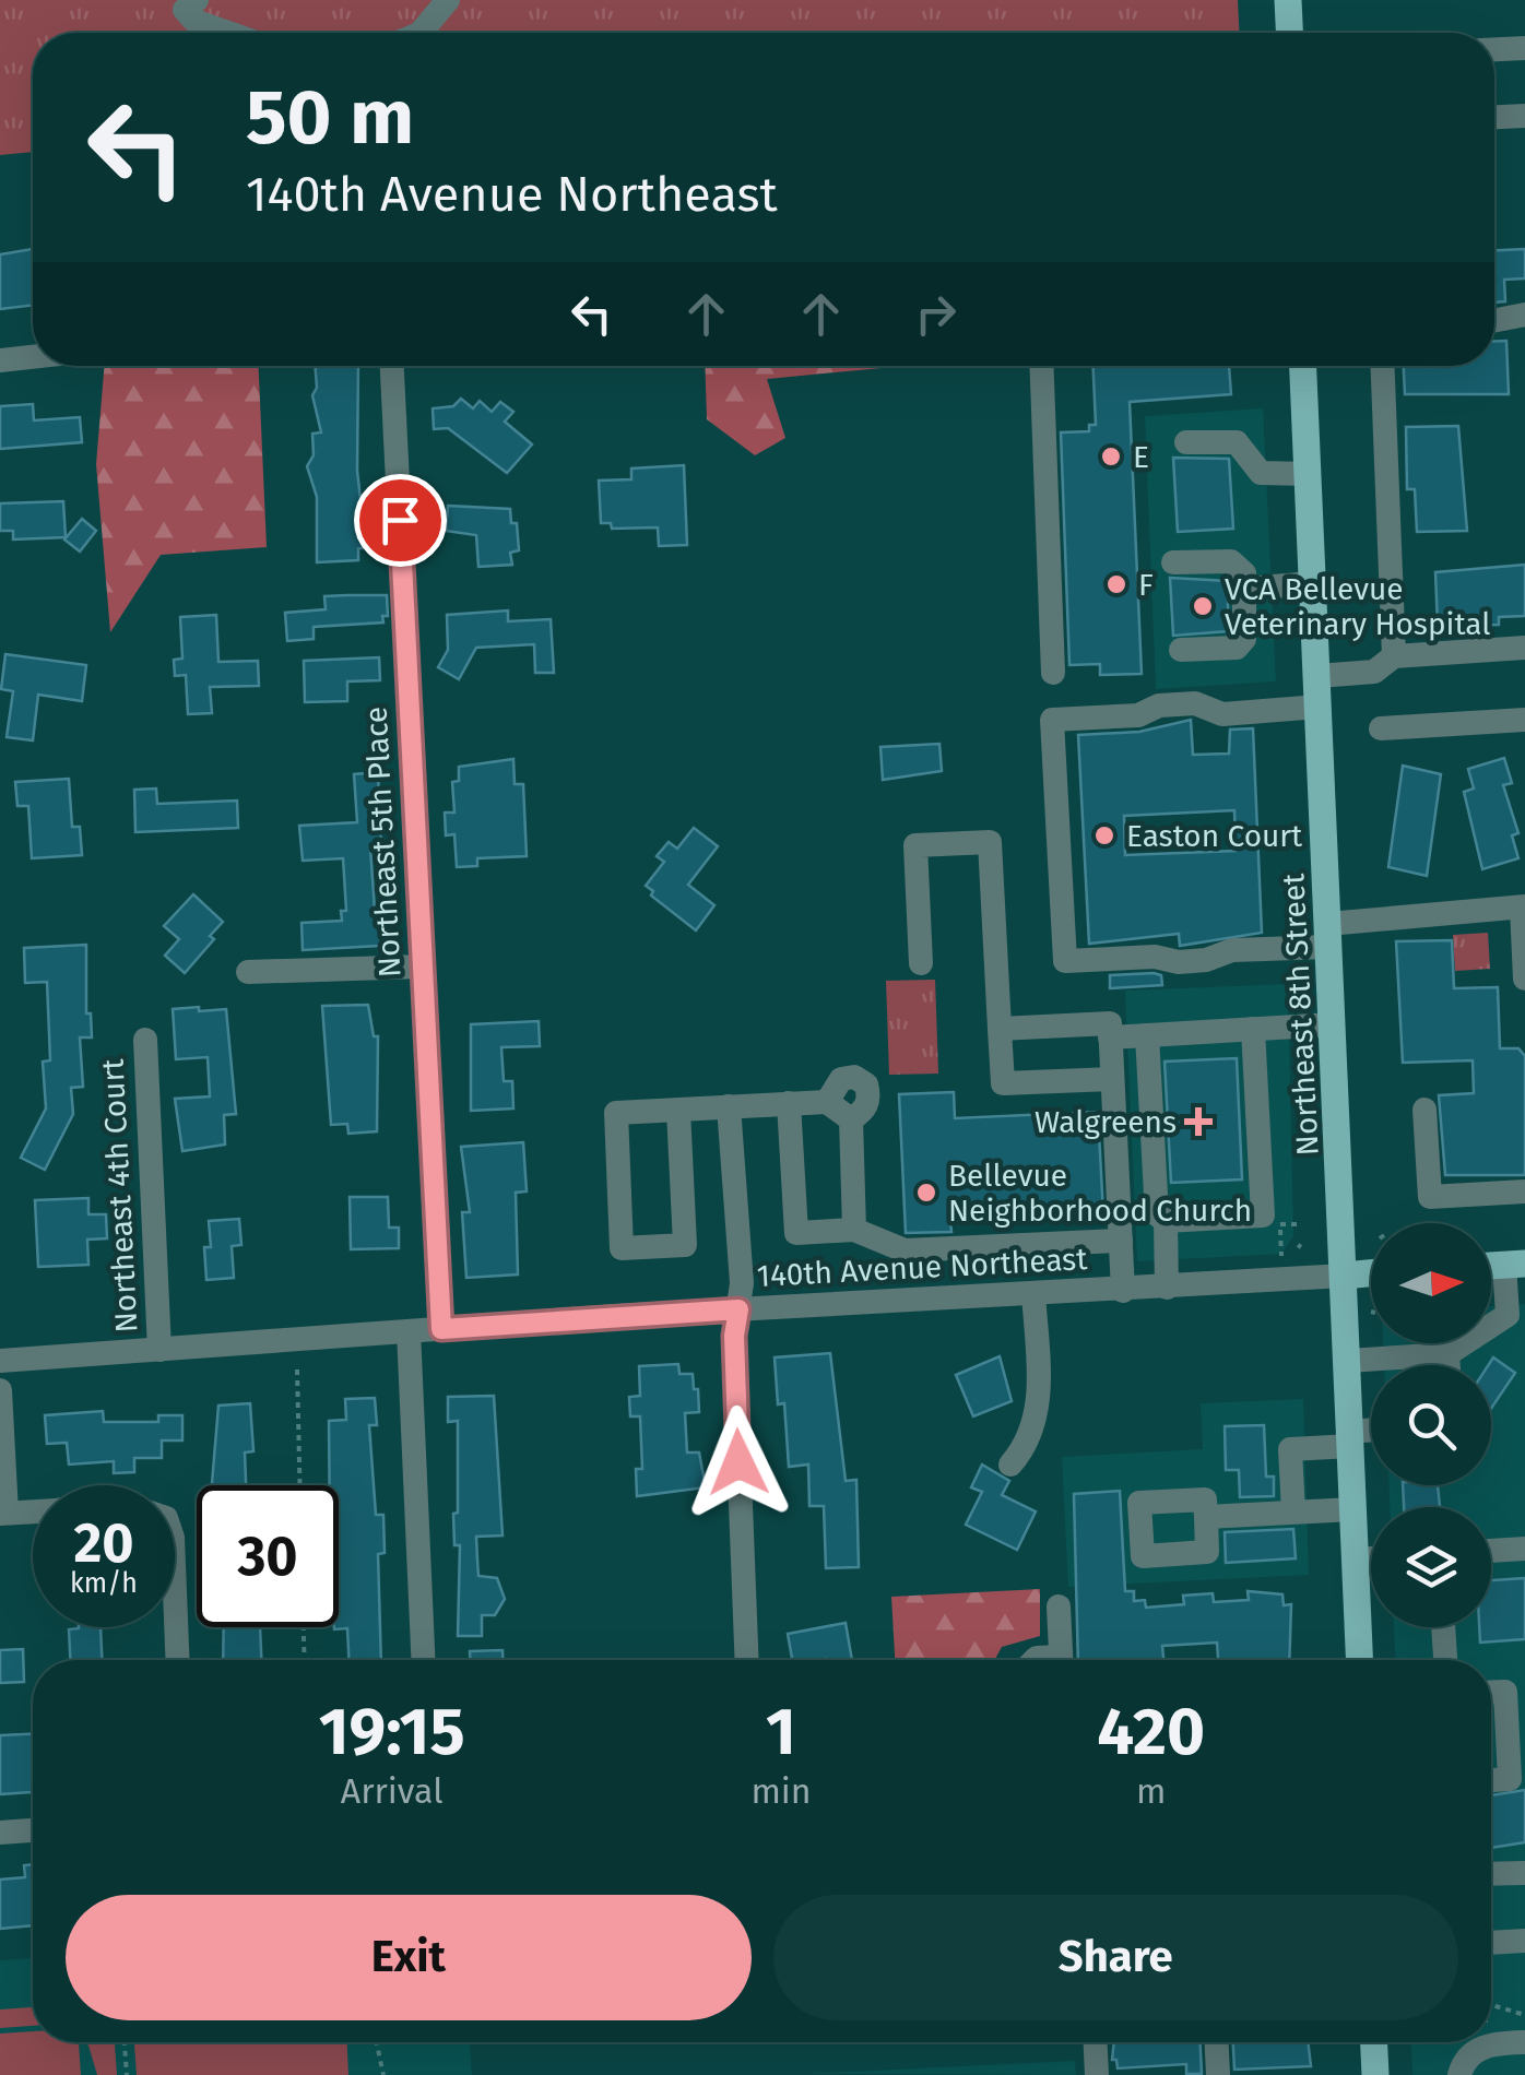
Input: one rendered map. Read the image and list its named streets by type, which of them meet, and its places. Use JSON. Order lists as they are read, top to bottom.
{
  "streets": {
    "main road": ["Northeast 8th Street", "140th Avenue Northeast"],
    "street": ["Northeast 5th Place", "Northeast 4th Court"]
  },
  "crossings": [
    ["Northeast 5th Place", "140th Avenue Northeast"],
    ["Northeast 8th Street", "140th Avenue Northeast"],
    ["Northeast 4th Court", "140th Avenue Northeast"]
  ],
  "places": {
    "other": [
      "E",
      "F",
      "VCA Bellevue Veterinary Hospital",
      "Easton Court",
      "Bellevue Neighborhood Church"
    ],
    "health": ["Walgreens"]
  },
  "north": "right",
  "page": {
    "turn": ["50 m", "140th Avenue Northeast"],
    "speed": "20 km/h",
    "limit": "30",
    "eta": [
      "19:15",
      "Arrival",
      "1",
      "min",
      "420",
      "m"
    ],
    "buttons": ["Exit", "Share"]
  }
}
